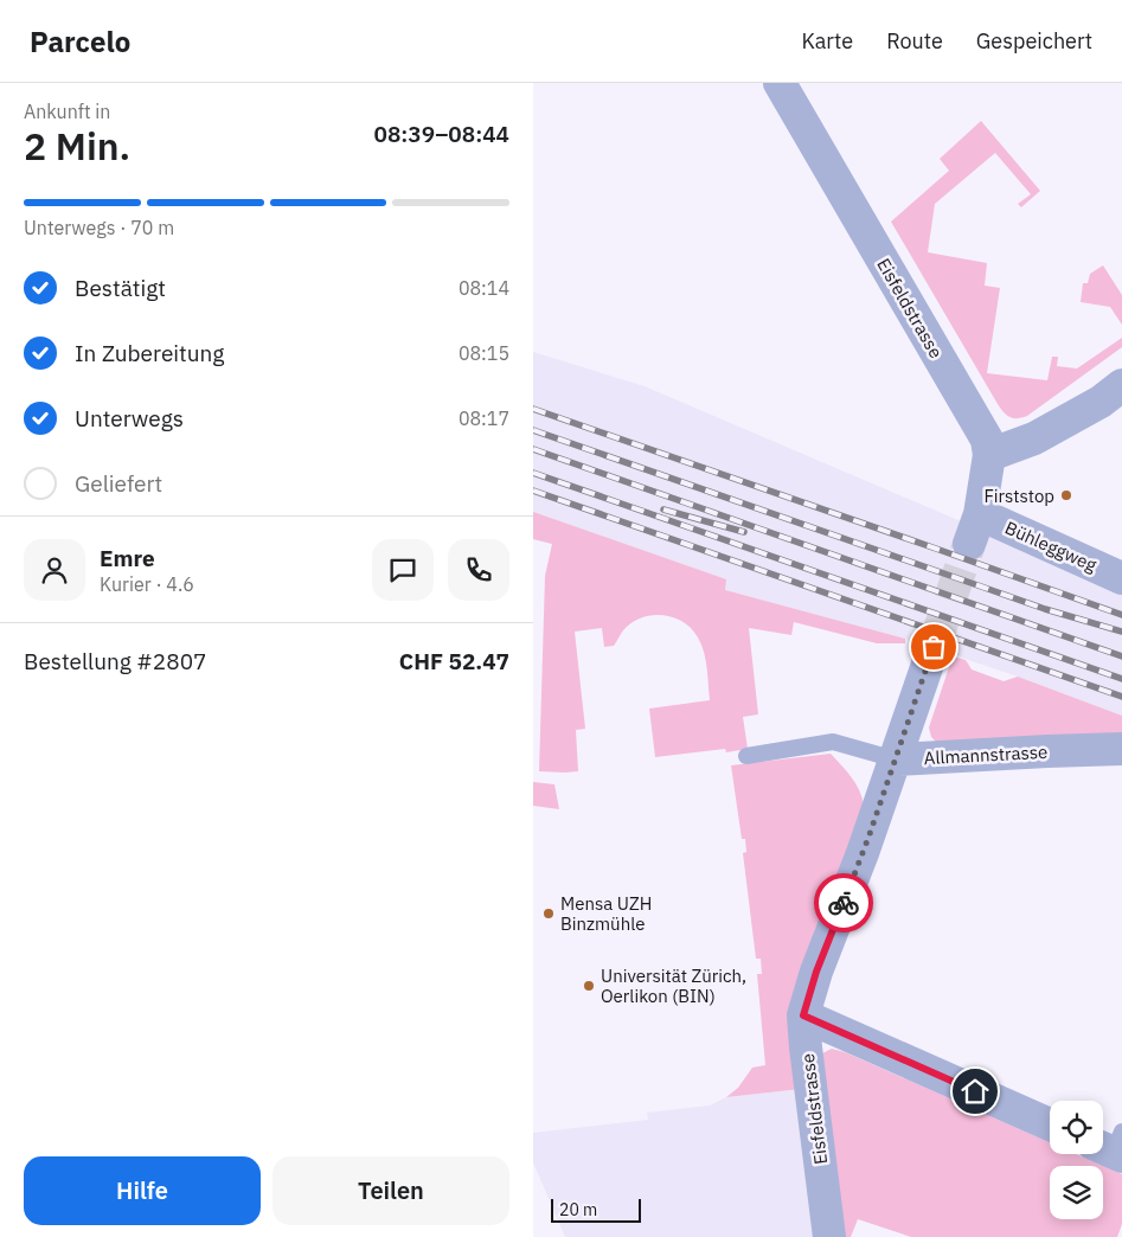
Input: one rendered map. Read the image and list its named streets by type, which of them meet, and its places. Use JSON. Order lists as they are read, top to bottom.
{
  "streets": {
    "street": ["Eisfeldstrasse", "Bühleggweg", "Allmannstrasse"]
  },
  "crossings": [
    ["Eisfeldstrasse", "Bühleggweg"],
    ["Eisfeldstrasse", "Allmannstrasse"]
  ],
  "places": ["Firststop", "Mensa UZH Binzmühle", "Universität Zürich, Oerlikon (BIN)"],
  "scale_bar": "20 m",
  "page": {
    "header": "Parcelo",
    "nav": ["Karte", "Route", "Gespeichert"],
    "heading": ["2 Min.", "Ankunft in", "08:39–08:44"],
    "panel": [
      "Emre",
      "Kurier · 4.6",
      "Bestellung #2807",
      "CHF 52.47"
    ],
    "bar": "Unterwegs · 70 m",
    "list": [
      ["Bestätigt", "08:14"],
      ["In Zubereitung", "08:15"],
      ["Unterwegs", "08:17"],
      "Geliefert"
    ],
    "buttons": ["Hilfe", "Teilen"],
    "scale": "20 m"
  }
}
